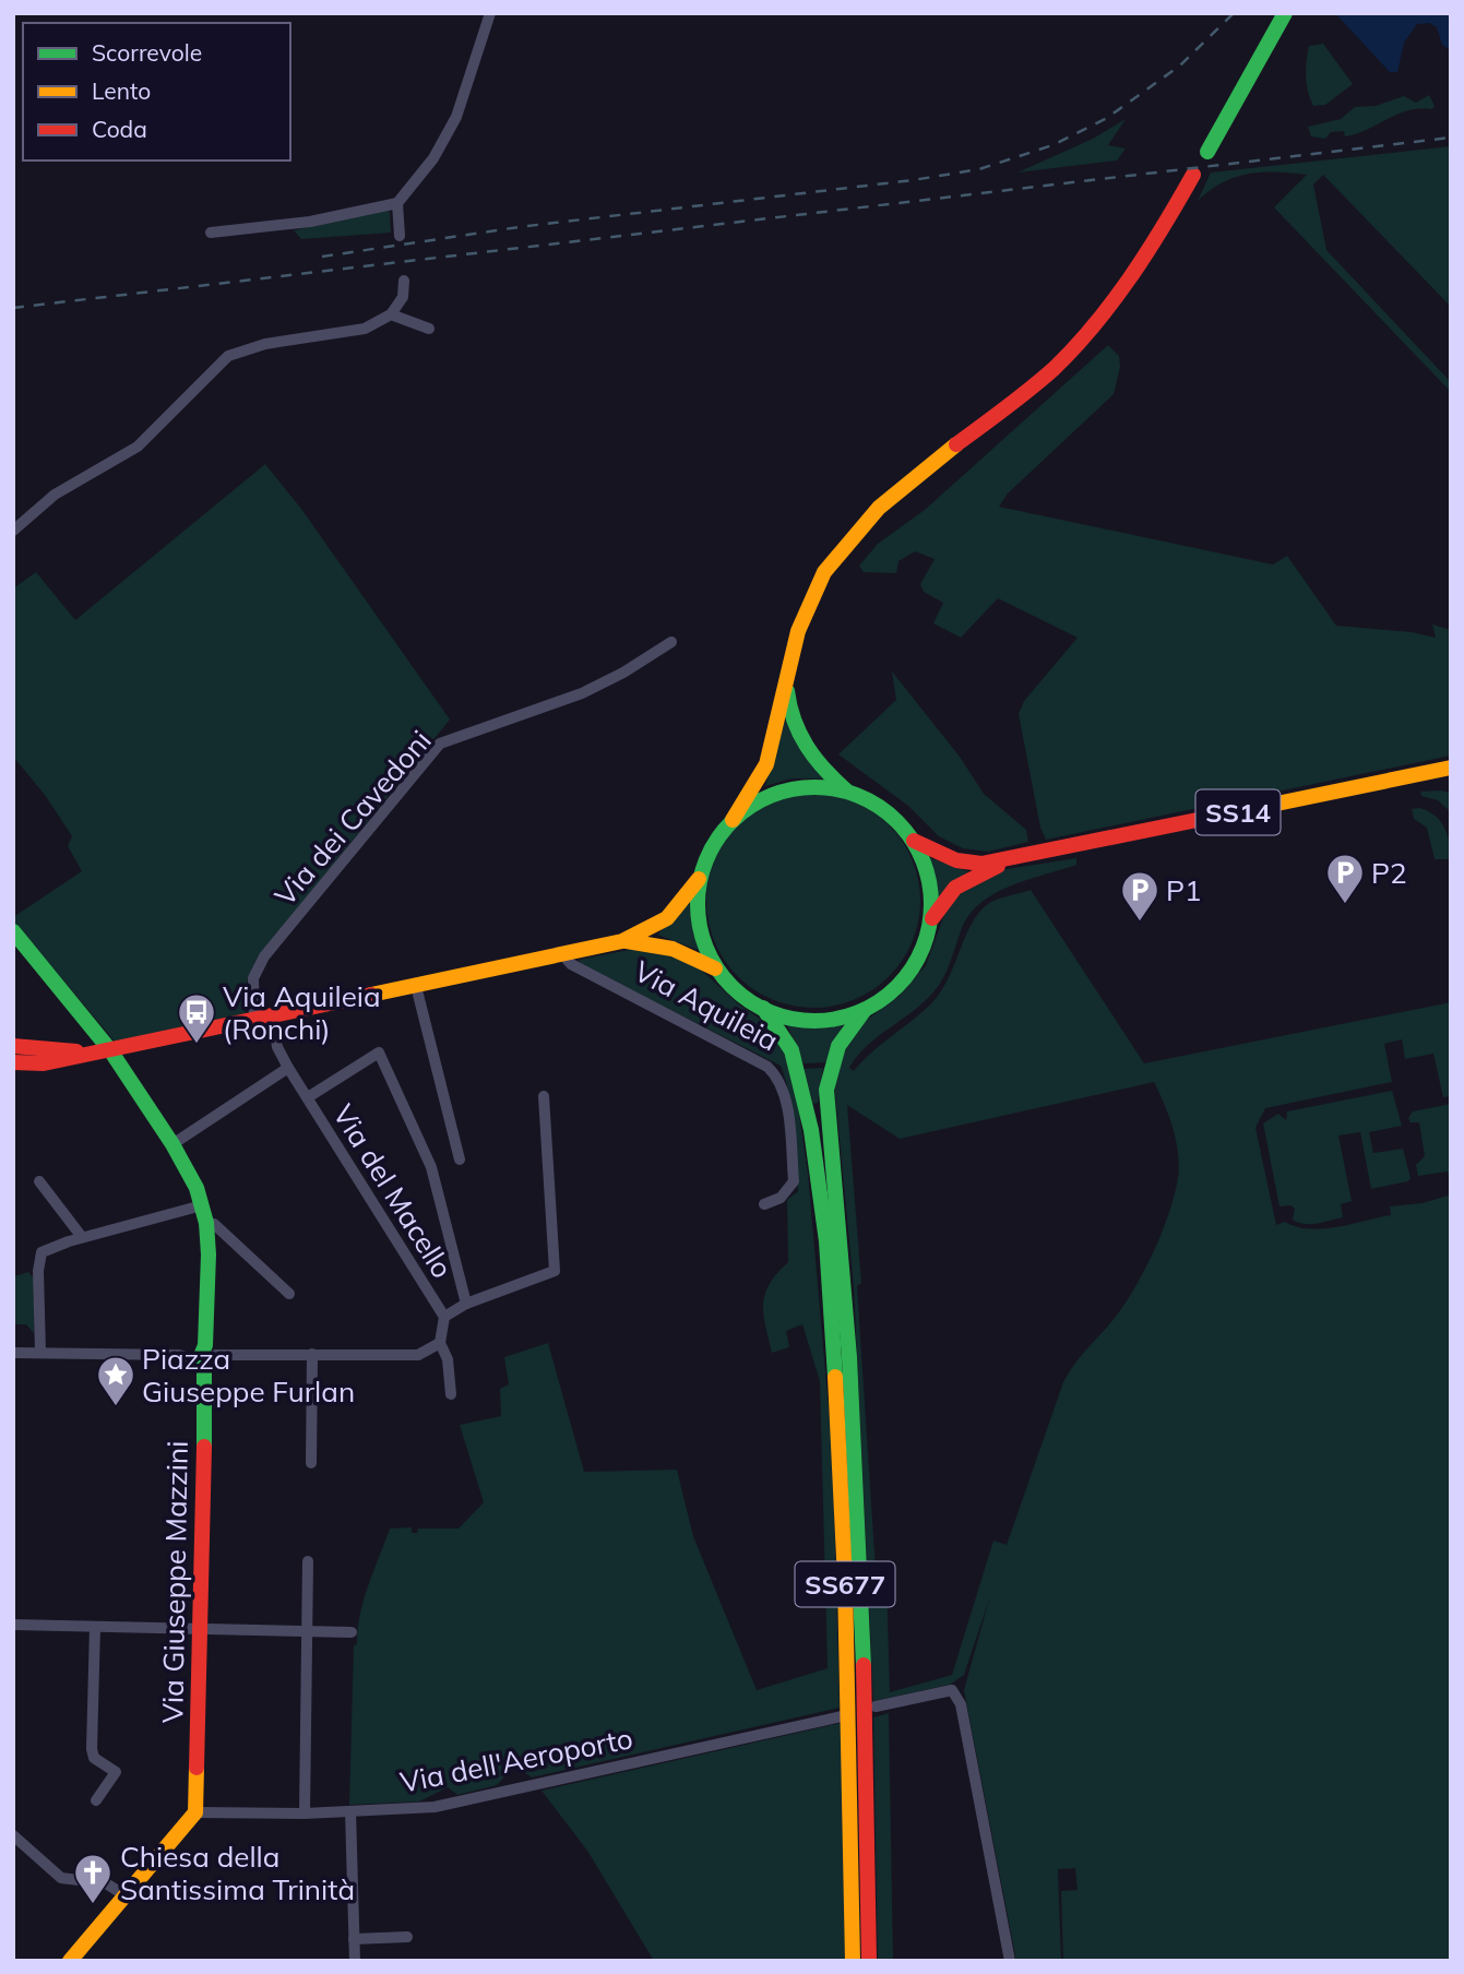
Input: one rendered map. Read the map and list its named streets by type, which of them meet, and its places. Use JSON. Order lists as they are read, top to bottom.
{
  "streets": {
    "main road": [
      "SS14",
      "Via Aquileia",
      "Via Giuseppe Mazzini",
      "SS677"
    ],
    "street": ["Via dei Cavedoni", "Via del Macello", "Via dell'Aeroporto"]
  },
  "crossings": [
    ["SS14", "Via Aquileia"],
    ["SS14", "SS677"],
    ["Via dei Cavedoni", "Via Aquileia"],
    ["Via Aquileia", "Via del Macello"],
    ["Via Aquileia", "Via Giuseppe Mazzini"],
    ["Via Aquileia", "SS677"],
    ["Via Giuseppe Mazzini", "Via dell'Aeroporto"]
  ],
  "places": {
    "parking": ["P2", "P1"],
    "bus stop": ["Via Aquileia (Ronchi)"],
    "place": ["Piazza Giuseppe Furlan"],
    "church": ["Chiesa della Santissima Trinità"]
  },
  "legend": ["Scorrevole", "Lento", "Coda"]
}
